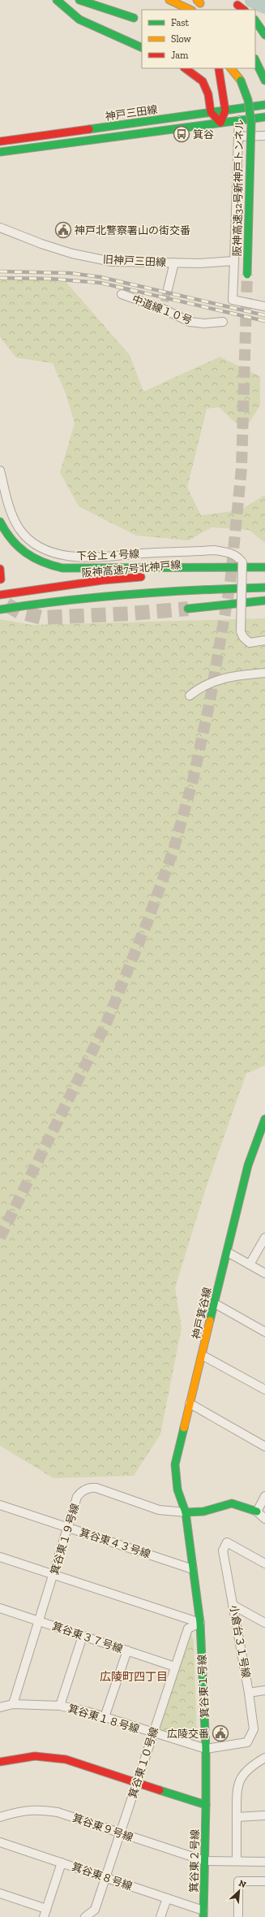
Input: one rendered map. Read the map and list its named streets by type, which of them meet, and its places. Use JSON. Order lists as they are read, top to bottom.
{
  "streets": {
    "main road": [
      "神戸三田線",
      "阪神高速32号新神戸トンネル",
      "阪神高速7号北神戸線",
      "神戸箕谷線",
      "箕谷東１号線",
      "箕谷東２号線"
    ],
    "street": [
      "旧神戸三田線",
      "中道線１０号",
      "下谷上４号線",
      "箕谷東１９号線",
      "箕谷東４３号線",
      "箕谷東３７号線",
      "小倉台３１号線",
      "箕谷東１８号線",
      "箕谷東１０号線",
      "箕谷東９号線",
      "箕谷東８号線"
    ]
  },
  "crossings": [
    ["神戸箕谷線", "箕谷東１９号線"],
    ["箕谷東１９号線", "箕谷東４３号線"],
    ["箕谷東１９号線", "箕谷東３７号線"],
    ["箕谷東１９号線", "箕谷東１８号線"],
    ["箕谷東３７号線", "箕谷東１０号線"],
    ["小倉台３１号線", "箕谷東１号線"],
    ["小倉台３１号線", "箕谷東１８号線"],
    ["箕谷東１号線", "箕谷東１８号線"],
    ["箕谷東１号線", "箕谷東１０号線"],
    ["箕谷東１号線", "箕谷東２号線"],
    ["箕谷東１８号線", "箕谷東１０号線"],
    ["箕谷東１０号線", "箕谷東９号線"],
    ["箕谷東１０号線", "箕谷東８号線"],
    ["箕谷東９号線", "箕谷東２号線"],
    ["箕谷東２号線", "箕谷東８号線"]
  ],
  "districts": ["広陵町四丁目"],
  "places": {
    "bus stop": ["箕谷"],
    "public building": ["神戸北警察署山の街交番", "広陵交番"]
  },
  "legend": ["Fast", "Slow", "Jam"],
  "north": "top right"
}
